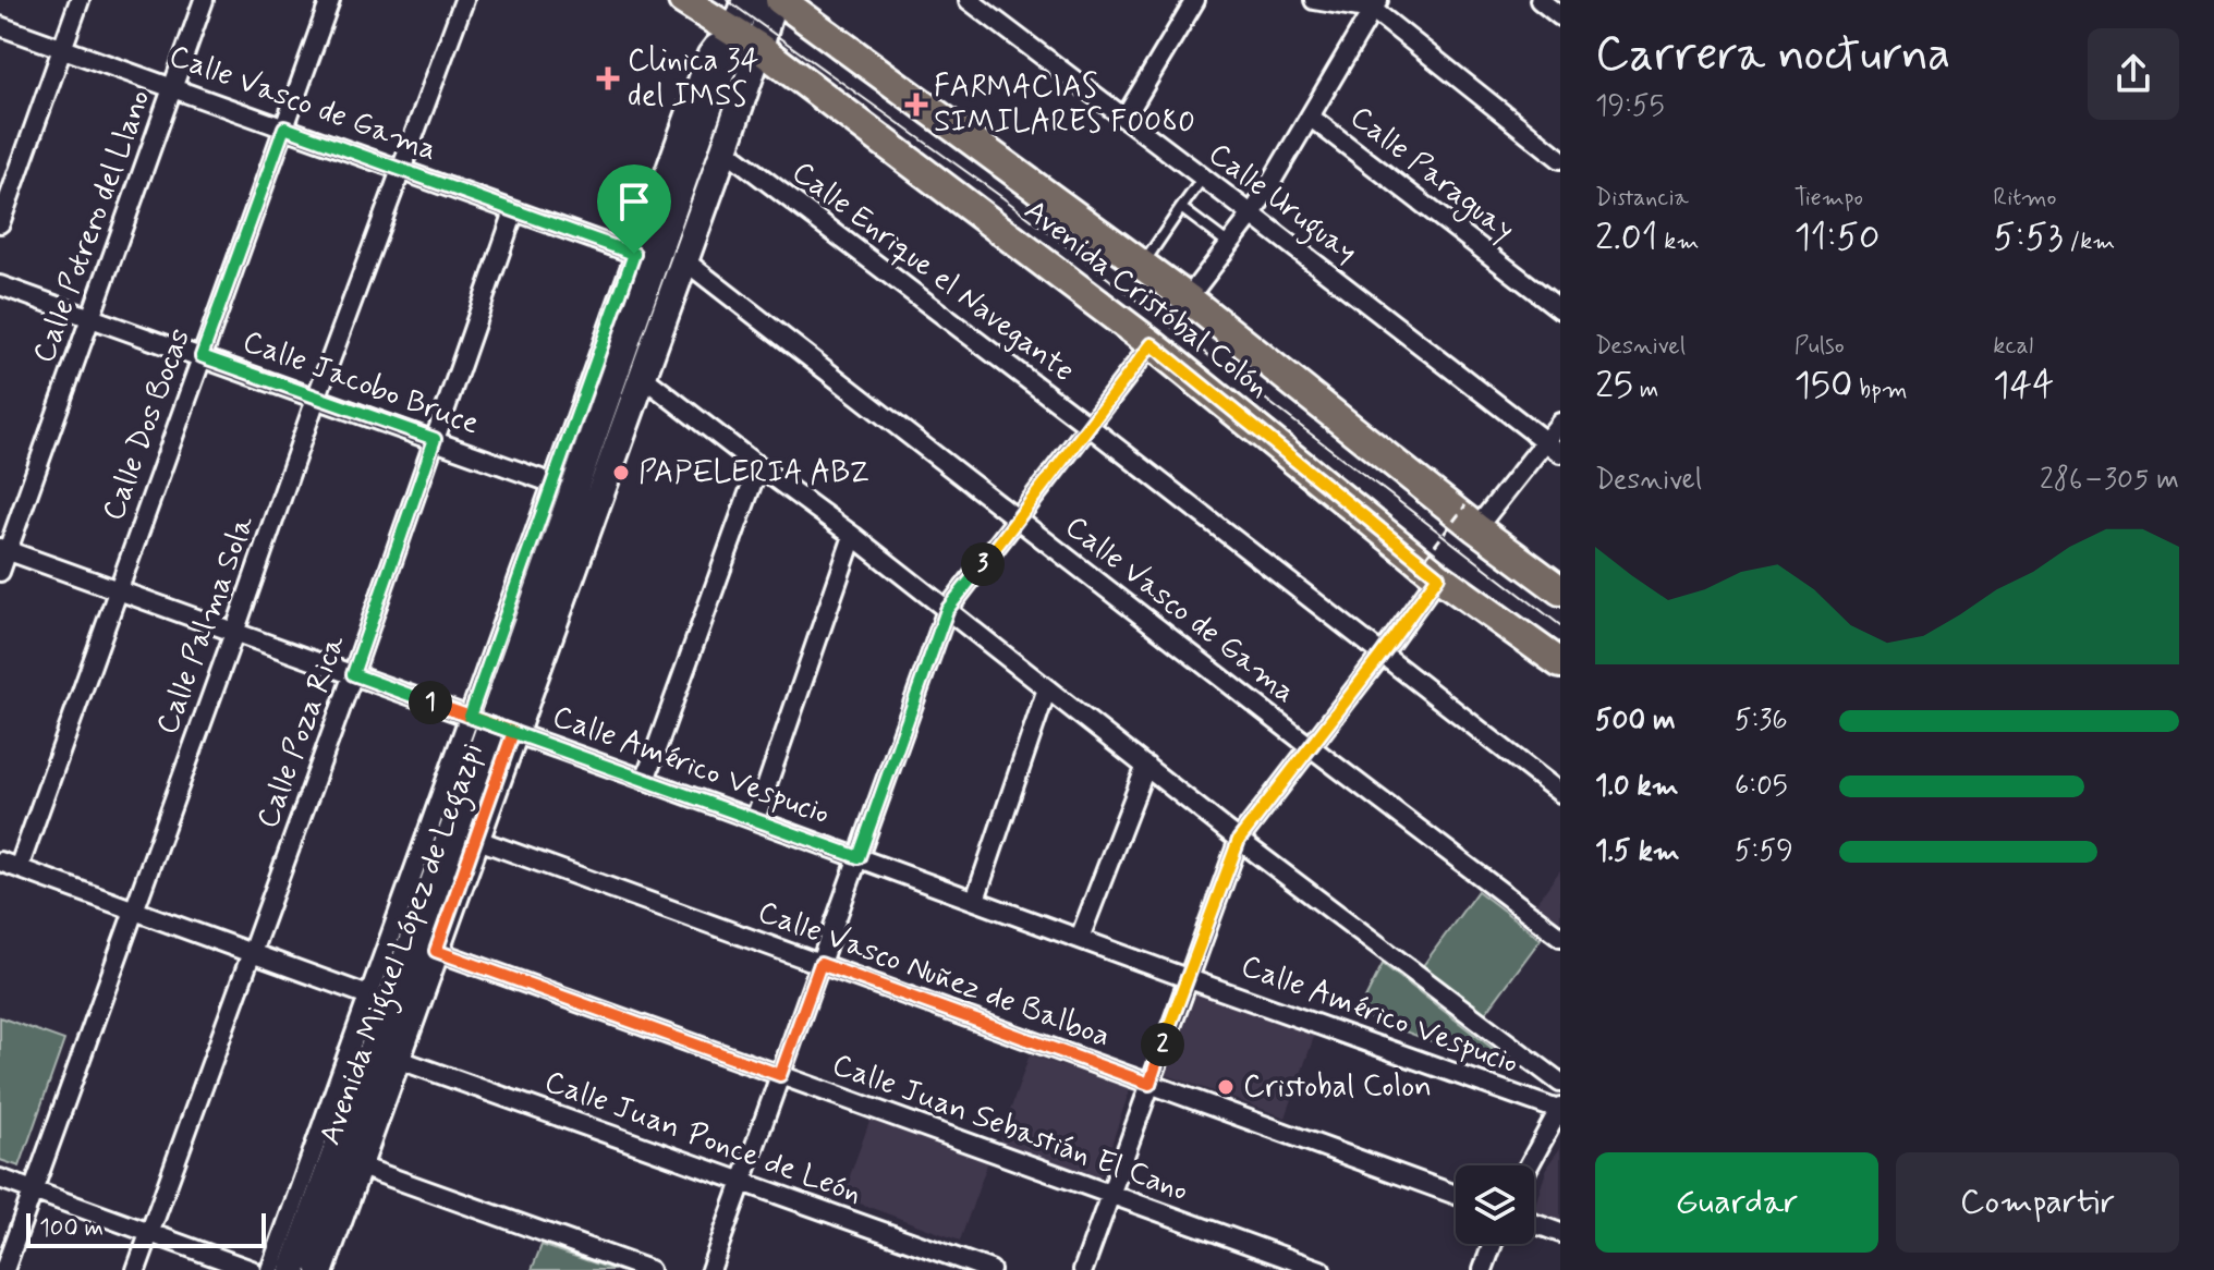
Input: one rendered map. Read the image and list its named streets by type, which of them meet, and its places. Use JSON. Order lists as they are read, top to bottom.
{
  "streets": {
    "main road": ["Avenida Cristóbal Colón", "Avenida Miguel López de Legazpi"],
    "street": [
      "Calle Vasco de Gama",
      "Calle Paraguay",
      "Calle Uruguay",
      "Calle Potrero del Llano",
      "Calle Enrique el Navegante",
      "Calle Jacobo Bruce",
      "Calle Dos Bocas",
      "Calle Palma Sola",
      "Calle Poza Rica",
      "Calle Américo Vespucio",
      "Calle Vasco Nuñez de Balboa",
      "Calle Juan Sebastián El Cano",
      "Calle Juan Ponce de León"
    ]
  },
  "crossings": [
    ["Calle Vasco de Gama", "Calle Potrero del Llano"],
    ["Calle Vasco de Gama", "Calle Dos Bocas"],
    ["Calle Vasco de Gama", "Calle Palma Sola"],
    ["Calle Vasco de Gama", "Calle Poza Rica"],
    ["Calle Vasco de Gama", "Avenida Miguel López de Legazpi"],
    ["Calle Potrero del Llano", "Calle Jacobo Bruce"],
    ["Calle Potrero del Llano", "Calle Américo Vespucio"],
    ["Calle Enrique el Navegante", "Avenida Miguel López de Legazpi"],
    ["Avenida Cristóbal Colón", "Avenida Miguel López de Legazpi"],
    ["Calle Jacobo Bruce", "Calle Dos Bocas"],
    ["Calle Jacobo Bruce", "Calle Palma Sola"],
    ["Calle Jacobo Bruce", "Calle Poza Rica"],
    ["Calle Jacobo Bruce", "Avenida Miguel López de Legazpi"],
    ["Calle Dos Bocas", "Calle Américo Vespucio"],
    ["Calle Palma Sola", "Calle Américo Vespucio"],
    ["Calle Poza Rica", "Calle Américo Vespucio"],
    ["Calle Américo Vespucio", "Avenida Miguel López de Legazpi"],
    ["Avenida Miguel López de Legazpi", "Calle Vasco Nuñez de Balboa"],
    ["Avenida Miguel López de Legazpi", "Calle Juan Sebastián El Cano"],
    ["Avenida Miguel López de Legazpi", "Calle Juan Ponce de León"]
  ],
  "places": {
    "health": ["Clinica 34 del IMSS", "FARMACIAS SIMILARES F0080"],
    "other": ["PAPELERIA ABZ", "Cristobal Colon"]
  },
  "scale_bar": "100 m",
  "page": {
    "heading": ["Carrera nocturna", "19:55"],
    "stats": [
      ["Distancia", "2.01 km"],
      ["Tiempo", "11:50"],
      ["Ritmo", "5:53 /km"],
      ["Desnivel", "25 m"],
      ["Pulso", "150 bpm"],
      ["kcal", "144"]
    ],
    "chart": ["Desnivel", "286–305 m"],
    "pins": ["3", "1", "2"],
    "list": [
      {
        "name": "500 m",
        "note": "5:36"
      },
      {
        "name": "1.0 km",
        "note": "6:05"
      },
      {
        "name": "1.5 km",
        "note": "5:59"
      }
    ],
    "buttons": ["Guardar", "Compartir"],
    "scale": "100 m"
  }
}
